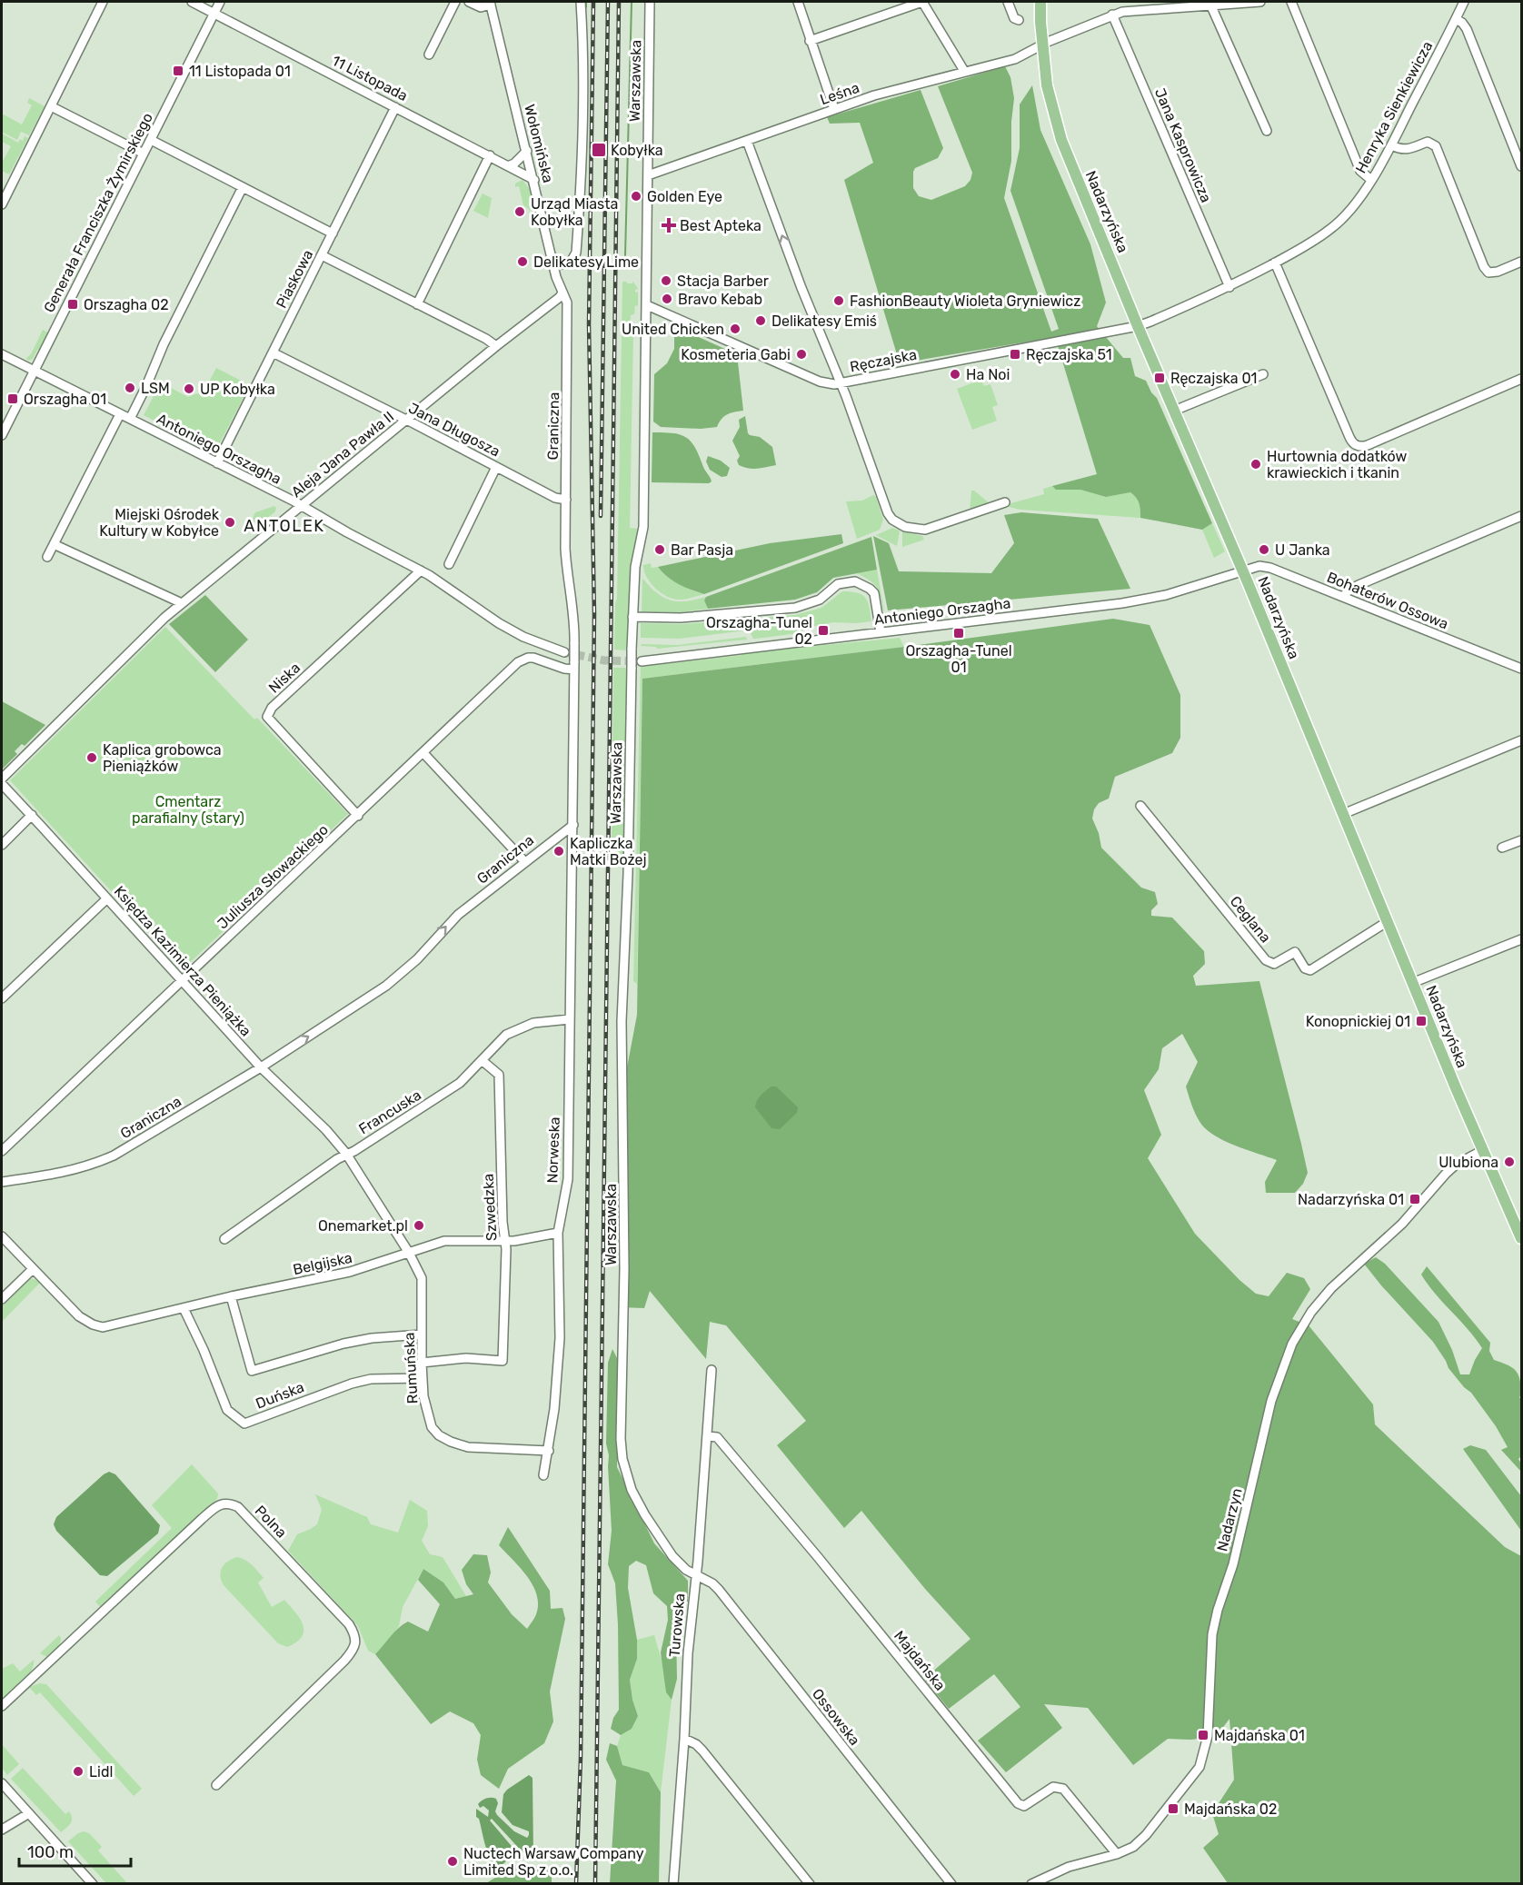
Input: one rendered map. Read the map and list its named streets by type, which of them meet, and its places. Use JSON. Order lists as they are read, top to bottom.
{
  "streets": {
    "main road": ["Nadarzyńska"],
    "street": [
      "11 Listopada",
      "Warszawska",
      "Leśna",
      "Henryka Sienkiewicza",
      "Wołomińska",
      "Jana Kasprowicza",
      "Generała Franciszka Żymirskiego",
      "Piaskowa",
      "Ręczajska",
      "Graniczna",
      "Jana Długosza",
      "Antoniego Orszagha",
      "Aleja Jana Pawła II",
      "Bohaterów Ossowa",
      "Niska",
      "Juliusza Słowackiego",
      "Ceglana",
      "Księdza Kazimierza Pieniążka",
      "Francuska",
      "Norweska",
      "Szwedzka",
      "Belgijska",
      "Rumuńska",
      "Duńska",
      "Nadarzyn",
      "Polna",
      "Turowska",
      "Majdańska",
      "Ossowska"
    ]
  },
  "crossings": [
    ["11 Listopada", "Wołomińska"],
    ["11 Listopada", "Generała Franciszka Żymirskiego"],
    ["11 Listopada", "Piaskowa"],
    ["Warszawska", "Leśna"],
    ["Warszawska", "Ręczajska"],
    ["Warszawska", "Turowska"],
    ["Warszawska", "Ossowska"],
    ["Leśna", "Jana Kasprowicza"],
    ["Leśna", "Nadarzyńska"],
    ["Henryka Sienkiewicza", "Jana Kasprowicza"],
    ["Henryka Sienkiewicza", "Nadarzyńska"],
    ["Henryka Sienkiewicza", "Ręczajska"],
    ["Wołomińska", "Graniczna"],
    ["Wołomińska", "Aleja Jana Pawła II"],
    ["Nadarzyńska", "Ręczajska"],
    ["Nadarzyńska", "Antoniego Orszagha"],
    ["Nadarzyńska", "Bohaterów Ossowa"],
    ["Nadarzyńska", "Ceglana"],
    ["Nadarzyńska", "Nadarzyn"],
    ["Generała Franciszka Żymirskiego", "Antoniego Orszagha"],
    ["Piaskowa", "Jana Długosza"],
    ["Piaskowa", "Antoniego Orszagha"],
    ["Graniczna", "Jana Długosza"],
    ["Graniczna", "Aleja Jana Pawła II"],
    ["Graniczna", "Juliusza Słowackiego"],
    ["Graniczna", "Księdza Kazimierza Pieniążka"],
    ["Graniczna", "Norweska"],
    ["Jana Długosza", "Aleja Jana Pawła II"],
    ["Antoniego Orszagha", "Aleja Jana Pawła II"],
    ["Antoniego Orszagha", "Bohaterów Ossowa"],
    ["Antoniego Orszagha", "Niska"],
    ["Niska", "Juliusza Słowackiego"],
    ["Juliusza Słowackiego", "Księdza Kazimierza Pieniążka"],
    ["Księdza Kazimierza Pieniążka", "Francuska"],
    ["Księdza Kazimierza Pieniążka", "Rumuńska"],
    ["Francuska", "Norweska"],
    ["Francuska", "Szwedzka"],
    ["Francuska", "Rumuńska"],
    ["Norweska", "Belgijska"],
    ["Norweska", "Rumuńska"],
    ["Szwedzka", "Belgijska"],
    ["Szwedzka", "Rumuńska"],
    ["Belgijska", "Rumuńska"],
    ["Belgijska", "Duńska"],
    ["Rumuńska", "Duńska"],
    ["Nadarzyn", "Majdańska"],
    ["Turowska", "Majdańska"],
    ["Turowska", "Ossowska"]
  ],
  "districts": ["ANTOLEK"],
  "parks": ["Cmentarz parafialny (stary)"],
  "places": {
    "transit": [
      "11 Listopada 01",
      "Kobyłka",
      "Orszagha 02",
      "Ręczajska 51",
      "Ręczajska 01",
      "Orszagha 01",
      "Orszagha-Tunel 02",
      "Orszagha-Tunel 01",
      "Konopnickiej 01",
      "Nadarzyńska 01",
      "Majdańska 01",
      "Majdańska 02"
    ],
    "other": [
      "Golden Eye",
      "Urząd Miasta Kobyłka",
      "Delikatesy Lime",
      "Stacja Barber",
      "Bravo Kebab",
      "FashionBeauty Wioleta Gryniewicz",
      "Delikatesy Emiś",
      "United Chicken",
      "Kosmeteria Gabi",
      "Ha Noi",
      "LSM",
      "UP Kobyłka",
      "Hurtownia dodatków krawieckich i tkanin",
      "Miejski Ośrodek Kultury w Kobyłce",
      "Bar Pasja",
      "U Janka",
      "Kaplica grobowca Pieniążków",
      "Kapliczka Matki Bożej",
      "Ulubiona",
      "Onemarket.pl",
      "Lidl",
      "Nuctech Warsaw Company Limited Sp z o.o."
    ],
    "health": ["Best Apteka"]
  },
  "scale_bar": "100 m"
}
